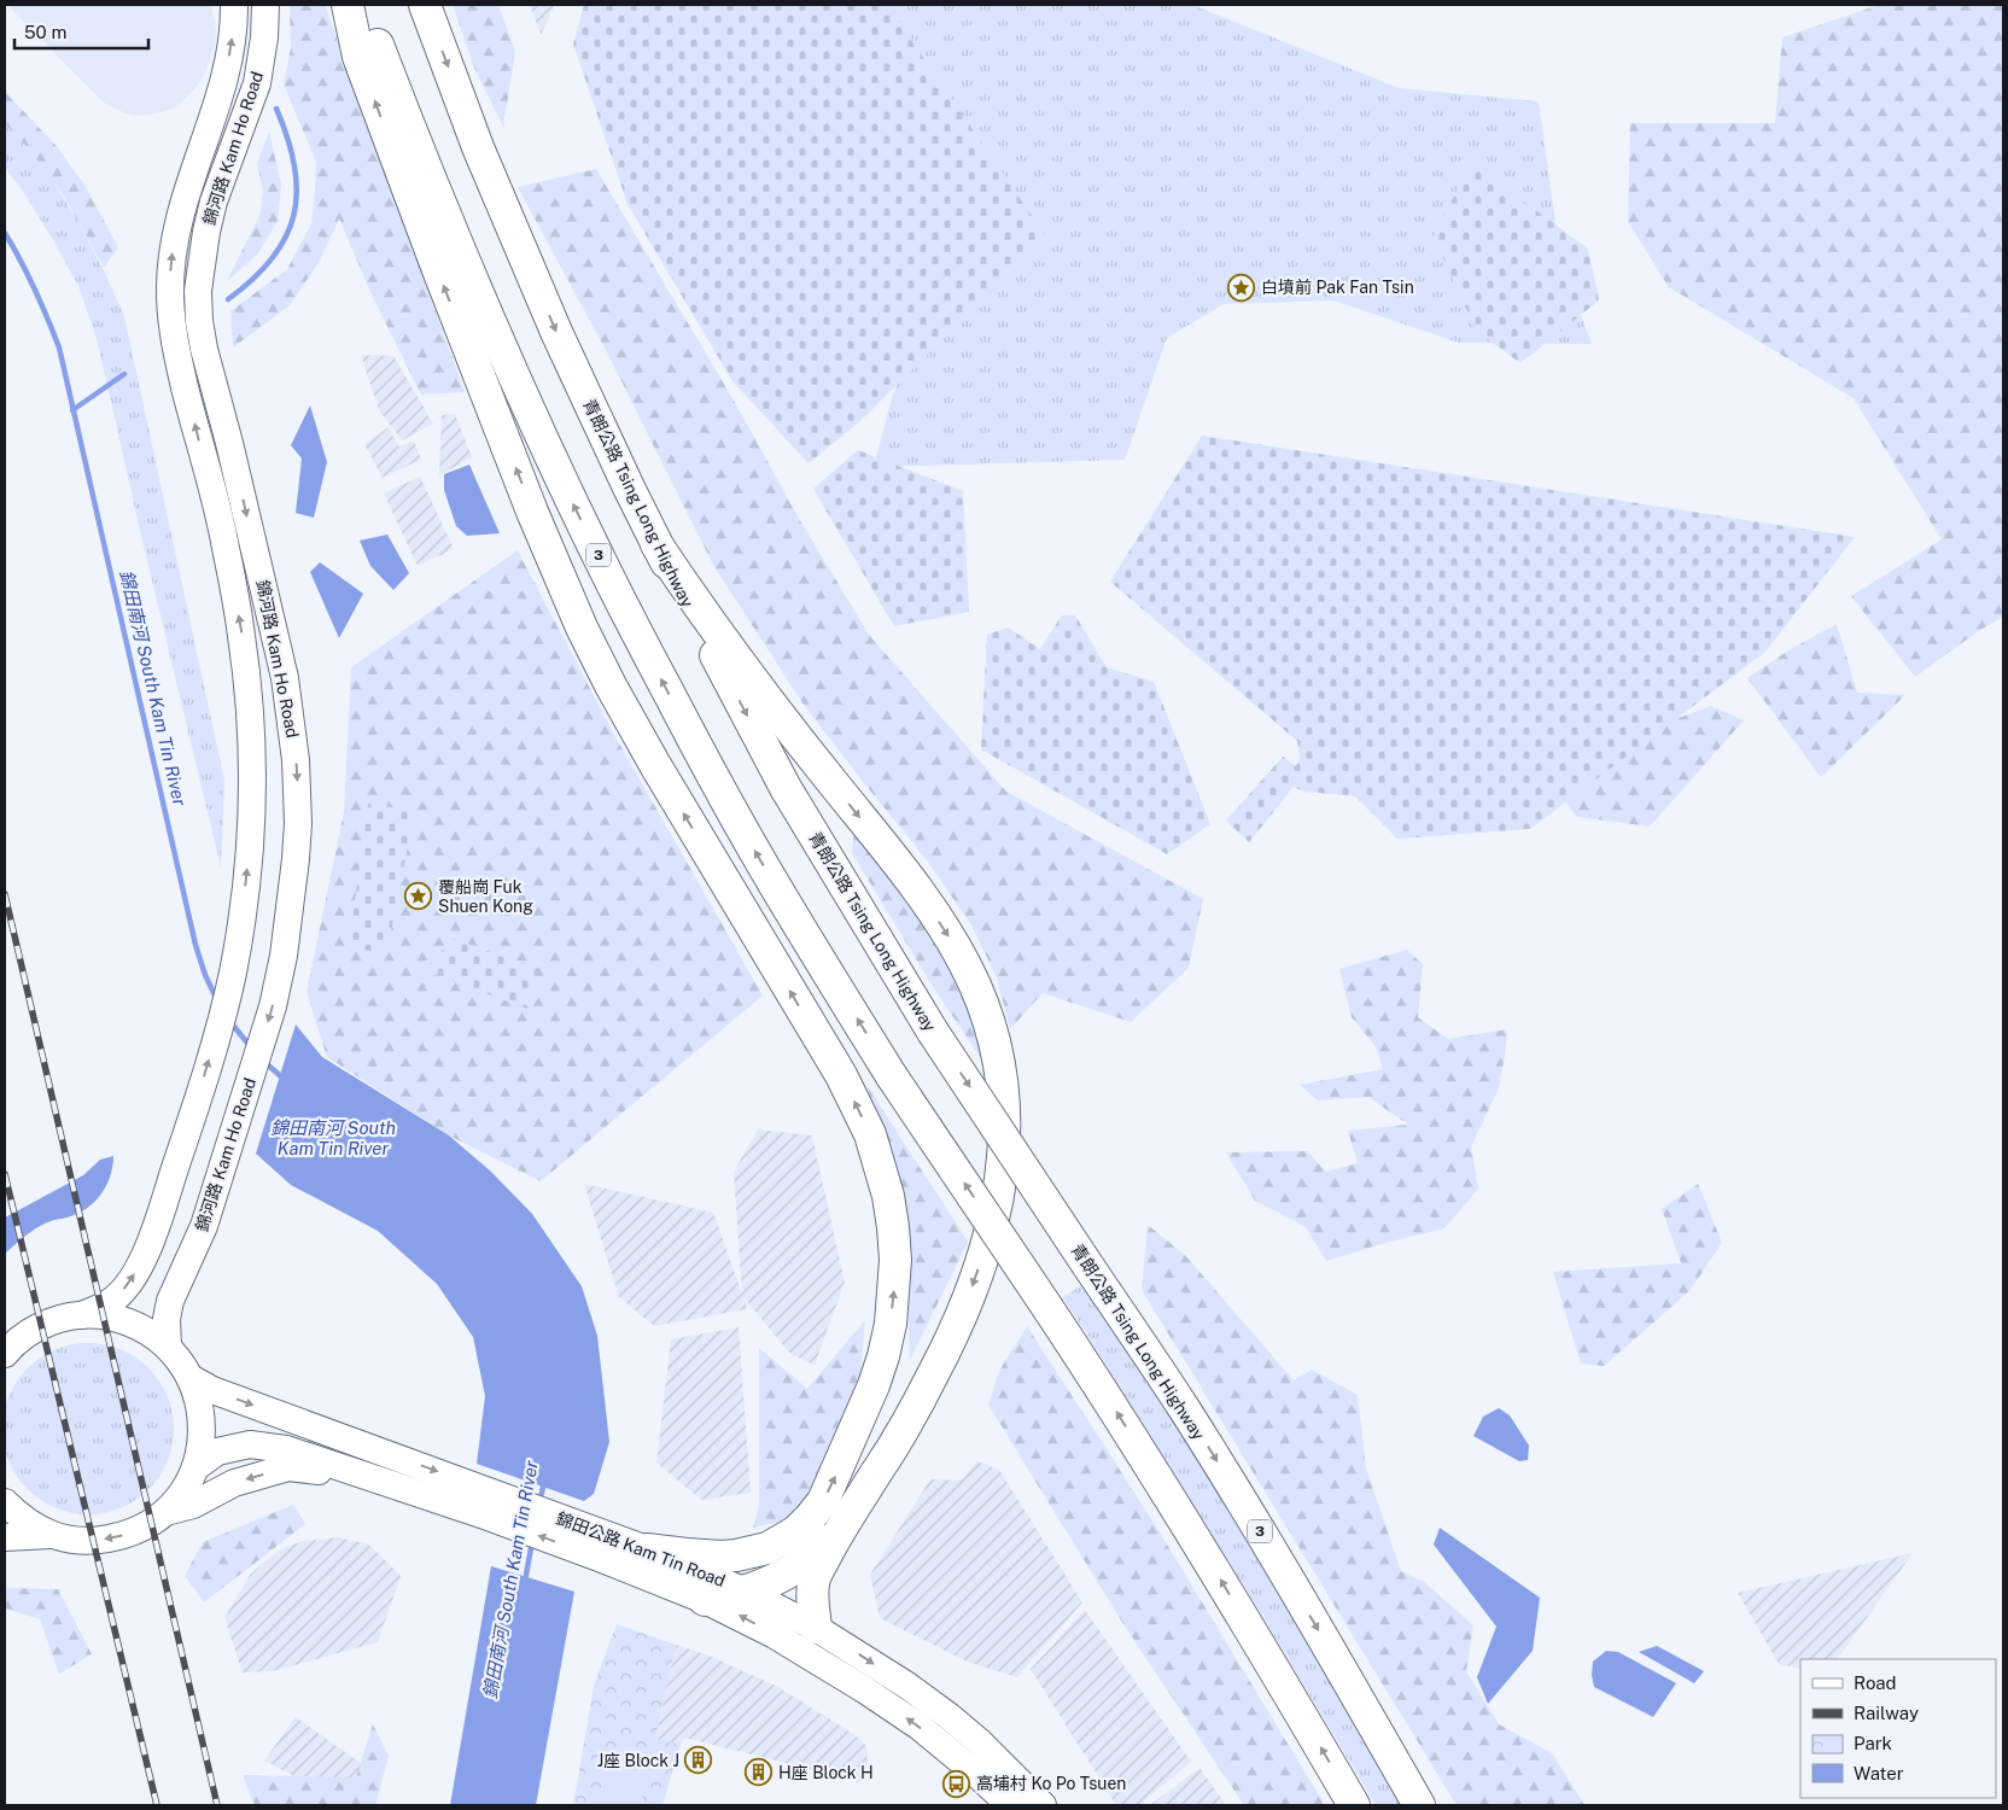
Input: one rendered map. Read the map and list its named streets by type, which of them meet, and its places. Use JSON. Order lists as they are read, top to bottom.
{
  "streets": {
    "highway": ["青朗公路 Tsing Long Highway", "3"],
    "main road": ["錦河路 Kam Ho Road", "錦田公路 Kam Tin Road"]
  },
  "crossings": [
    ["錦河路 Kam Ho Road", "錦田公路 Kam Tin Road"]
  ],
  "water": ["錦田南河 South Kam Tin River"],
  "places": {
    "place": ["白墳前 Pak Fan Tsin", "覆船崗 Fuk Shuen Kong"],
    "building": ["J座 Block J", "H座 Block H"],
    "bus stop": ["高埔村 Ko Po Tsuen"]
  },
  "legend": [
    "Road",
    "Railway",
    "Park",
    "Water"
  ],
  "scale_bar": "50 m"
}
